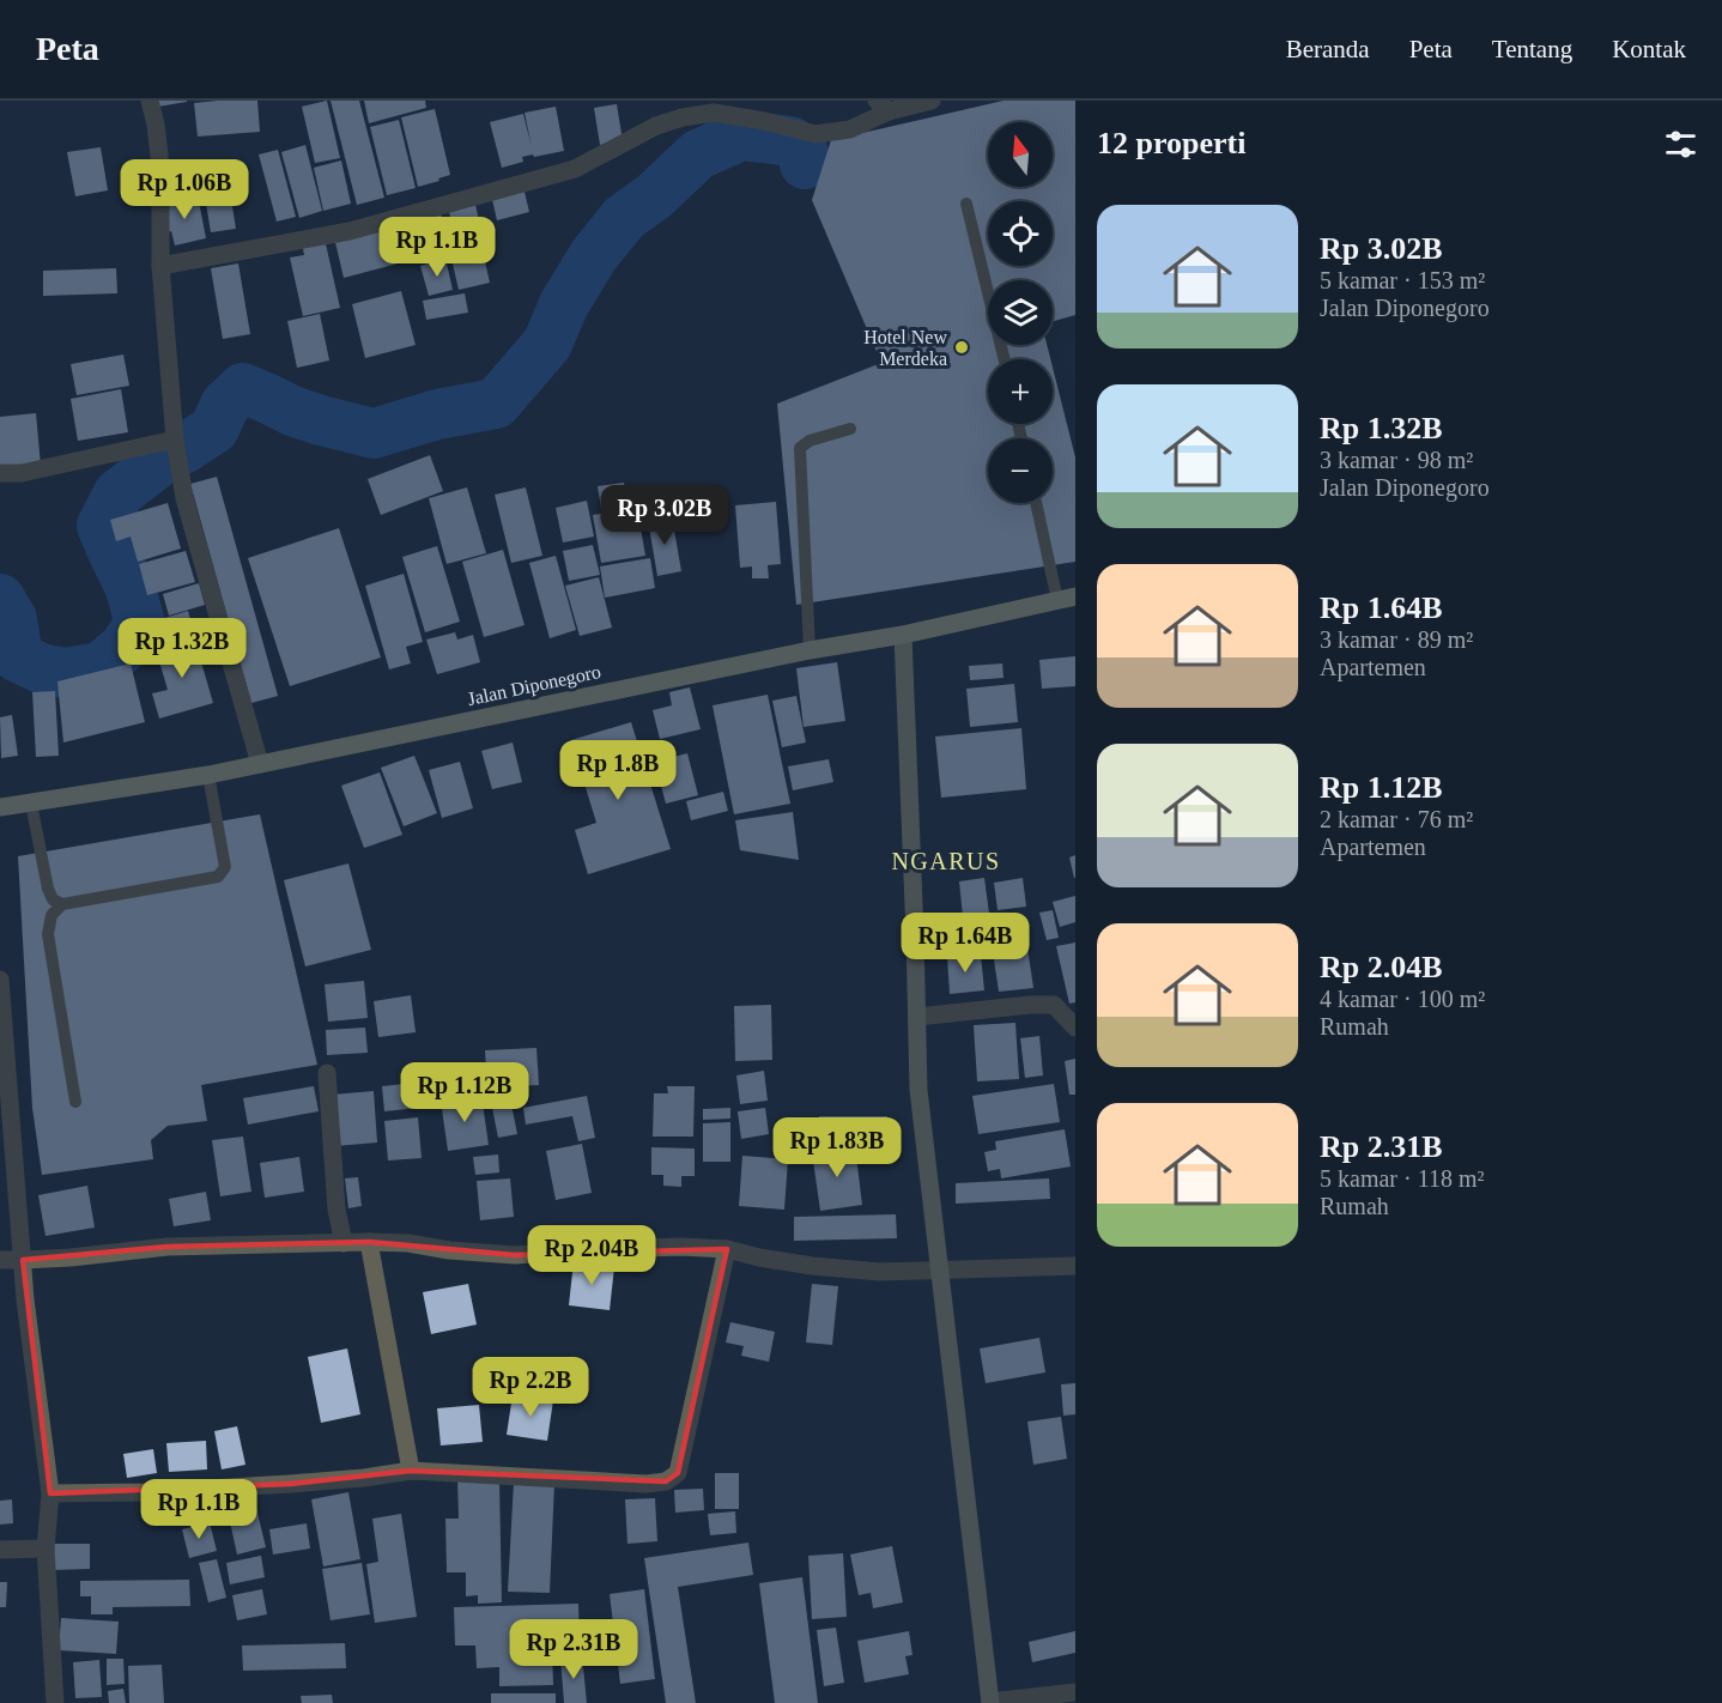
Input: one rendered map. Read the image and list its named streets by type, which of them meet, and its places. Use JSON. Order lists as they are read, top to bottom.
{
  "streets": {
    "main road": ["Jalan Diponegoro"]
  },
  "districts": ["NGARUS"],
  "places": ["Hotel New Merdeka"],
  "north": "top",
  "page": {
    "header": "Peta",
    "nav": [
      "Beranda",
      "Peta",
      "Tentang",
      "Kontak"
    ],
    "heading": "12 properti",
    "map_buttons": ["+", "−"],
    "price": [
      "Rp 1.06B",
      "Rp 1.1B",
      "Rp 3.02B",
      "Rp 1.32B",
      "Rp 1.8B",
      "Rp 1.64B",
      "Rp 1.12B",
      "Rp 1.83B",
      "Rp 2.04B",
      "Rp 2.2B",
      "Rp 1.1B",
      "Rp 2.31B"
    ],
    "list": [
      {
        "name": "Rp 3.02B",
        "note": "5 kamar · 153 m² · Jalan Diponegoro"
      },
      {
        "name": "Rp 1.32B",
        "note": "3 kamar · 98 m² · Jalan Diponegoro"
      },
      {
        "name": "Rp 1.64B",
        "note": "3 kamar · 89 m² · Apartemen"
      },
      {
        "name": "Rp 1.12B",
        "note": "2 kamar · 76 m² · Apartemen"
      },
      {
        "name": "Rp 2.04B",
        "note": "4 kamar · 100 m² · Rumah"
      },
      {
        "name": "Rp 2.31B",
        "note": "5 kamar · 118 m² · Rumah"
      }
    ]
  }
}
